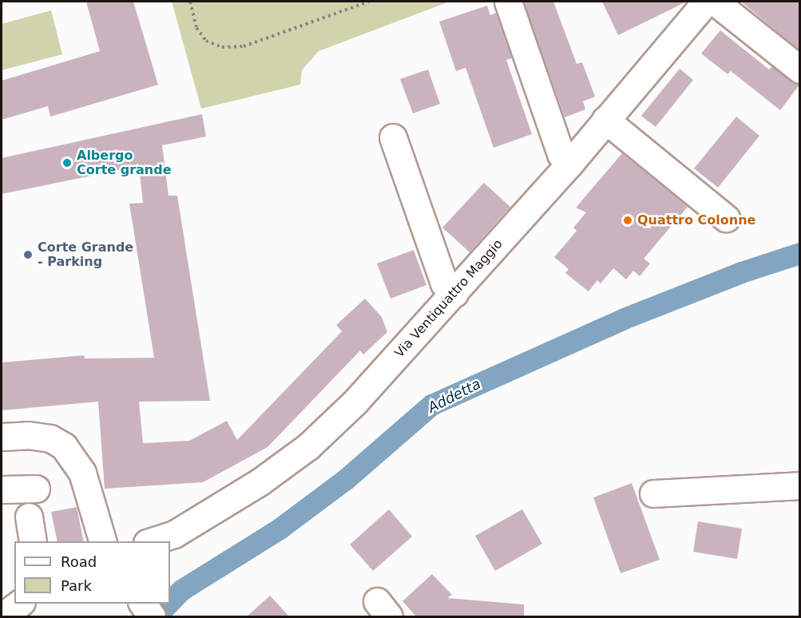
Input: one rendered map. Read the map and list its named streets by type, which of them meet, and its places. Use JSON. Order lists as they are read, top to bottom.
{
  "streets": {
    "street": ["Via Ventiquattro Maggio"]
  },
  "water": ["Addetta"],
  "places": ["Albergo Corte grande", "Quattro Colonne", "Corte Grande - Parking"],
  "legend": ["Road", "Park"]
}
